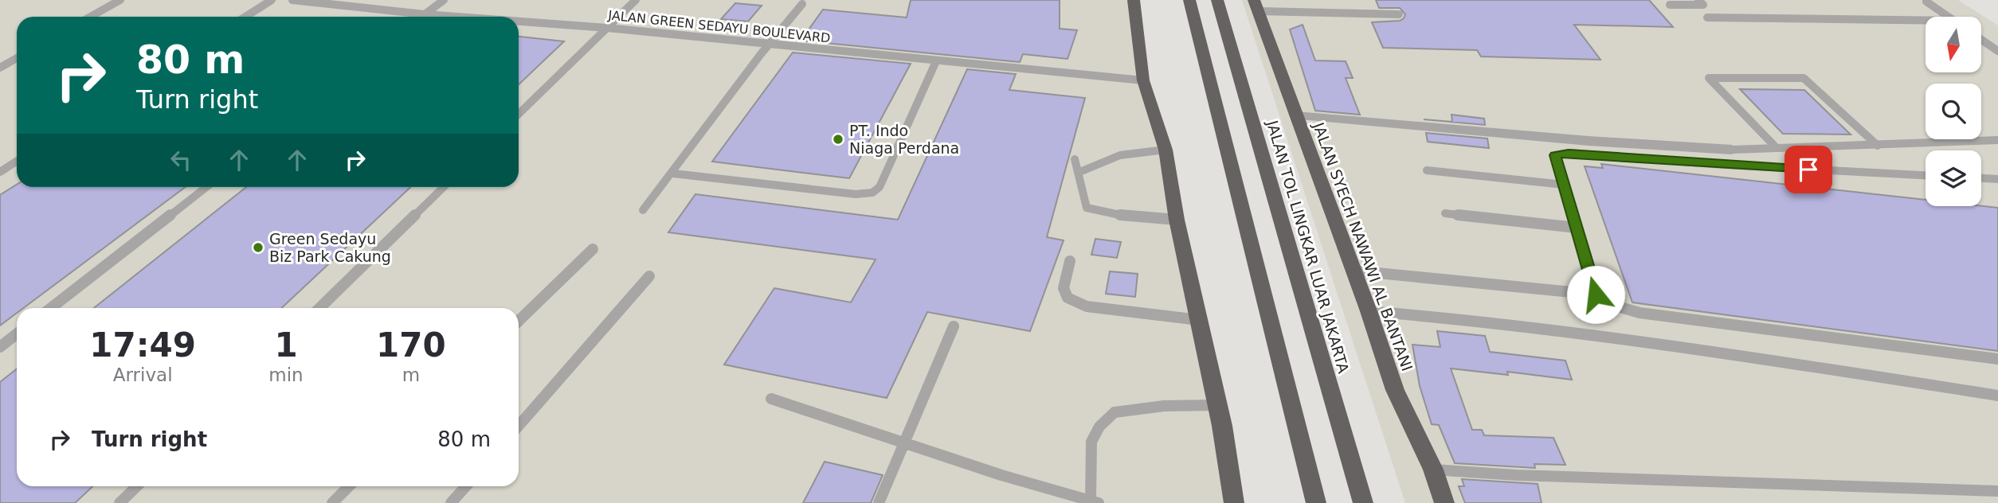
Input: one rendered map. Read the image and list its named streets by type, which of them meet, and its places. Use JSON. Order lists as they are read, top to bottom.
{
  "streets": {
    "highway": ["JALAN TOL LINGKAR LUAR JAKARTA", "JALAN SYECH NAWAWI AL BANTANI"],
    "lane": ["JALAN GREEN SEDAYU BOULEVARD"]
  },
  "places": ["PT. Indo Niaga Perdana", "Green Sedayu Biz Park Cakung"],
  "north": "bottom",
  "page": {
    "turn": ["80 m", "Turn right"],
    "eta": [
      "17:49",
      "Arrival",
      "1",
      "min",
      "170",
      "m"
    ],
    "list": [
      {
        "name": "Turn right",
        "value": "80 m"
      }
    ]
  }
}
